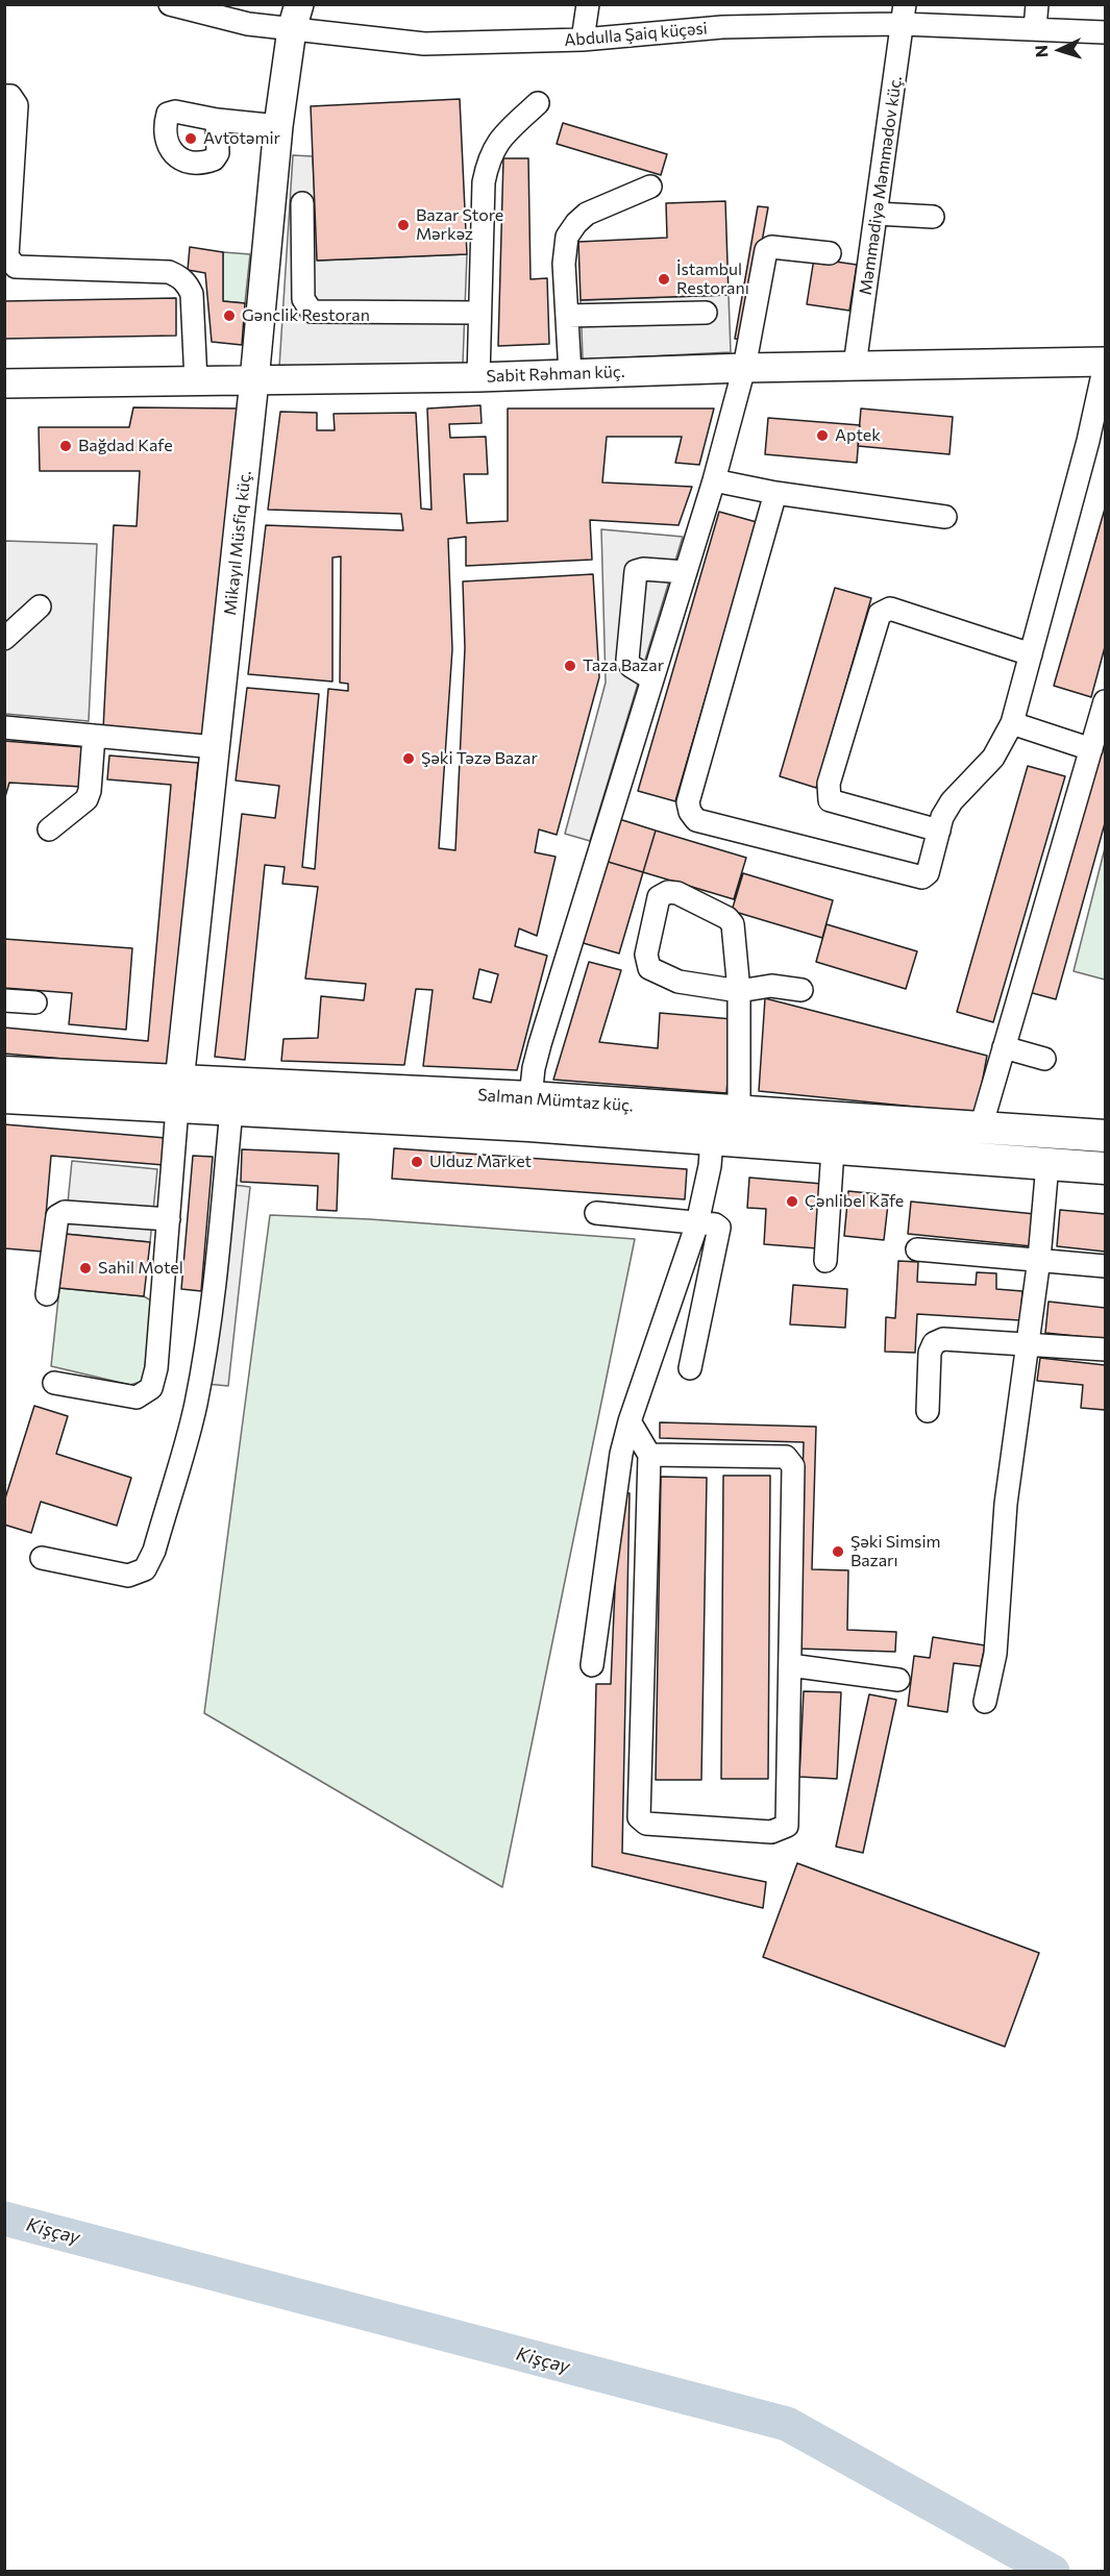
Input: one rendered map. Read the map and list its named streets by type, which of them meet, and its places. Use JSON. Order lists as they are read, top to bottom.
{
  "streets": {
    "highway": ["Salman Mümtaz küç."],
    "main road": ["Sabit Rəhman küç.", "Mikayıl Müsfiq küç."],
    "street": ["Abdulla Şaiq küçəsi", "Məmmədiyə Məmmədov küç."]
  },
  "crossings": [
    ["Abdulla Şaiq küçəsi", "Məmmədiyə Məmmədov küç."],
    ["Abdulla Şaiq küçəsi", "Mikayıl Müsfiq küç."],
    ["Məmmədiyə Məmmədov küç.", "Sabit Rəhman küç."],
    ["Sabit Rəhman küç.", "Mikayıl Müsfiq küç."],
    ["Mikayıl Müsfiq küç.", "Salman Mümtaz küç."]
  ],
  "water": ["Kişçay"],
  "places": [
    "Avtotəmir",
    "Bazar Store Mərkəz",
    "İstambul Restoranı",
    "Gənclik Restoran",
    "Aptek",
    "Bağdad Kafe",
    "Taza Bazar",
    "Şəki Təzə Bazar",
    "Ulduz Market",
    "Çənlibel Kafe",
    "Sahil Motel",
    "Şəki Simsim Bazarı"
  ],
  "north": "left"
}
